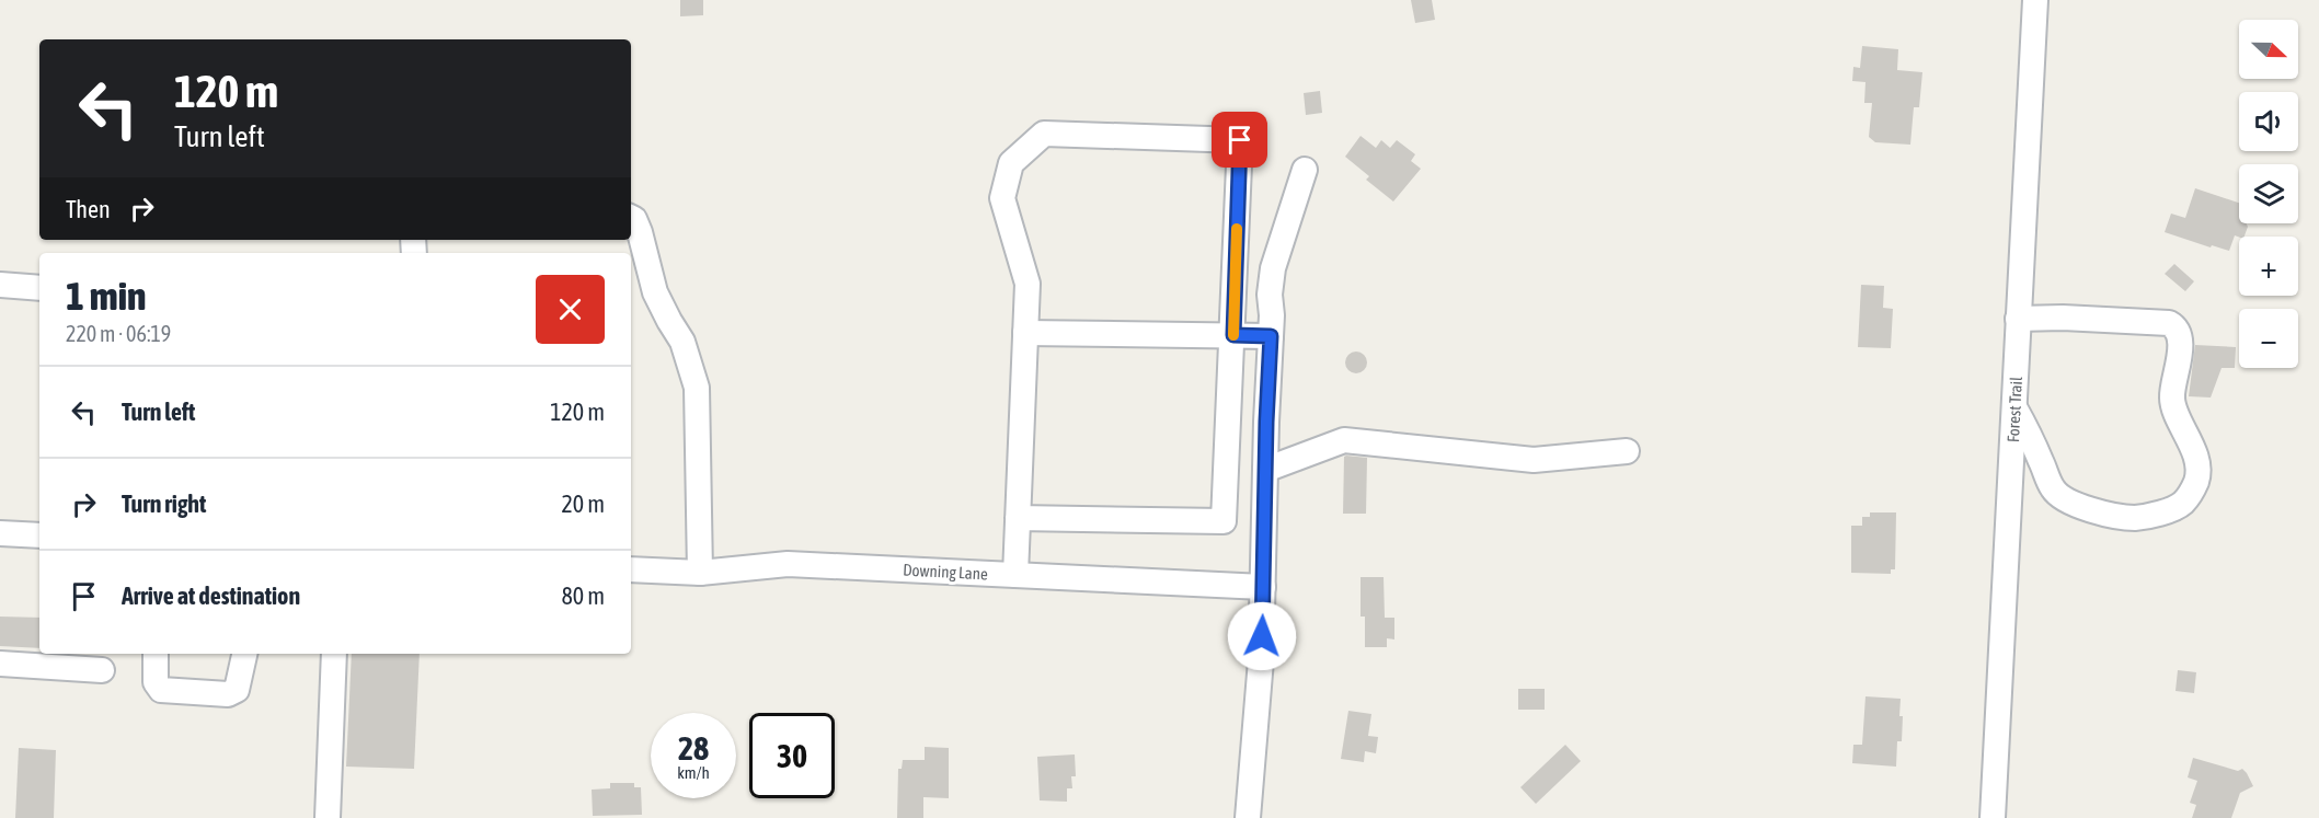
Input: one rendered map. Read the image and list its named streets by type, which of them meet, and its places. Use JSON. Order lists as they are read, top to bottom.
{
  "streets": {
    "street": ["Forest Trail", "Downing Lane"]
  },
  "north": "right",
  "page": {
    "map_buttons": ["+", "−"],
    "turn": ["120 m", "Turn left"],
    "then": "Then",
    "heading": ["1 min", "220 m · 06:19"],
    "list": [
      {
        "name": "Turn left",
        "value": "120 m"
      },
      {
        "name": "Turn right",
        "value": "20 m"
      },
      {
        "name": "Arrive at destination",
        "value": "80 m"
      }
    ],
    "speed": "28 km/h",
    "limit": "30"
  }
}
